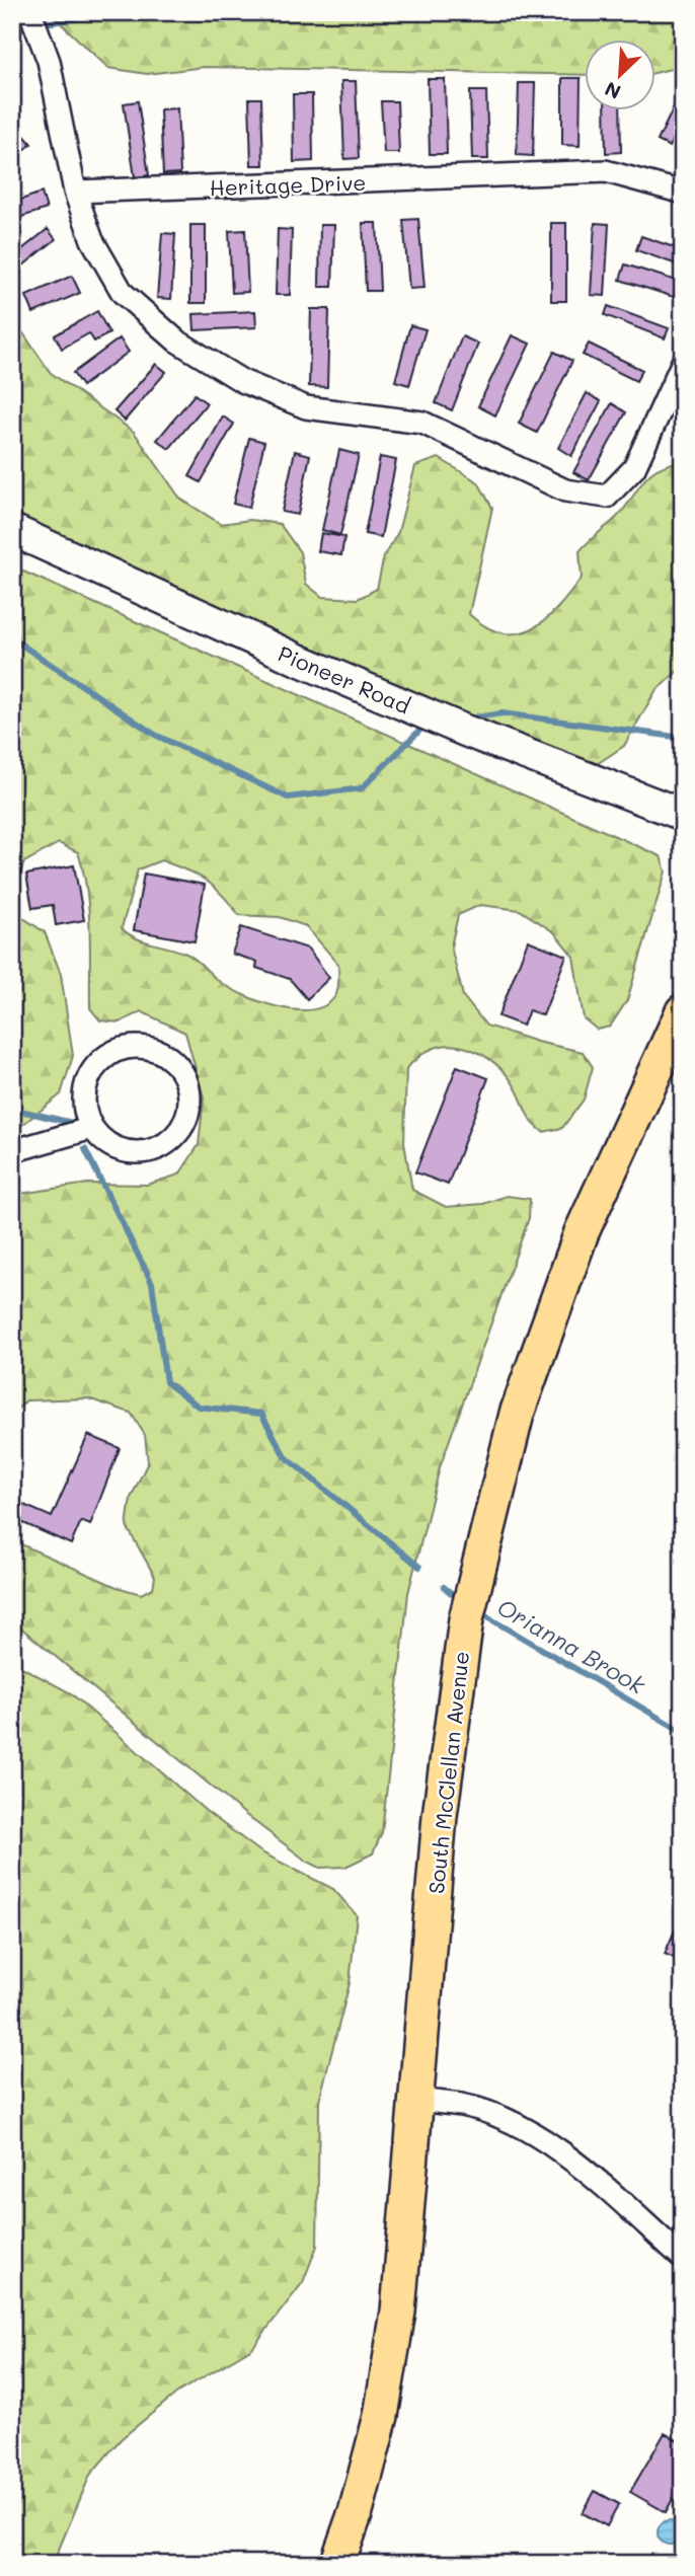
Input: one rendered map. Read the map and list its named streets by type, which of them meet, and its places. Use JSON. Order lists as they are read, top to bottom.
{
  "streets": {
    "main road": ["South McClellan Avenue"],
    "street": ["Heritage Drive", "Pioneer Road"]
  },
  "water": ["Orianna Brook"],
  "north": "bottom left"
}
